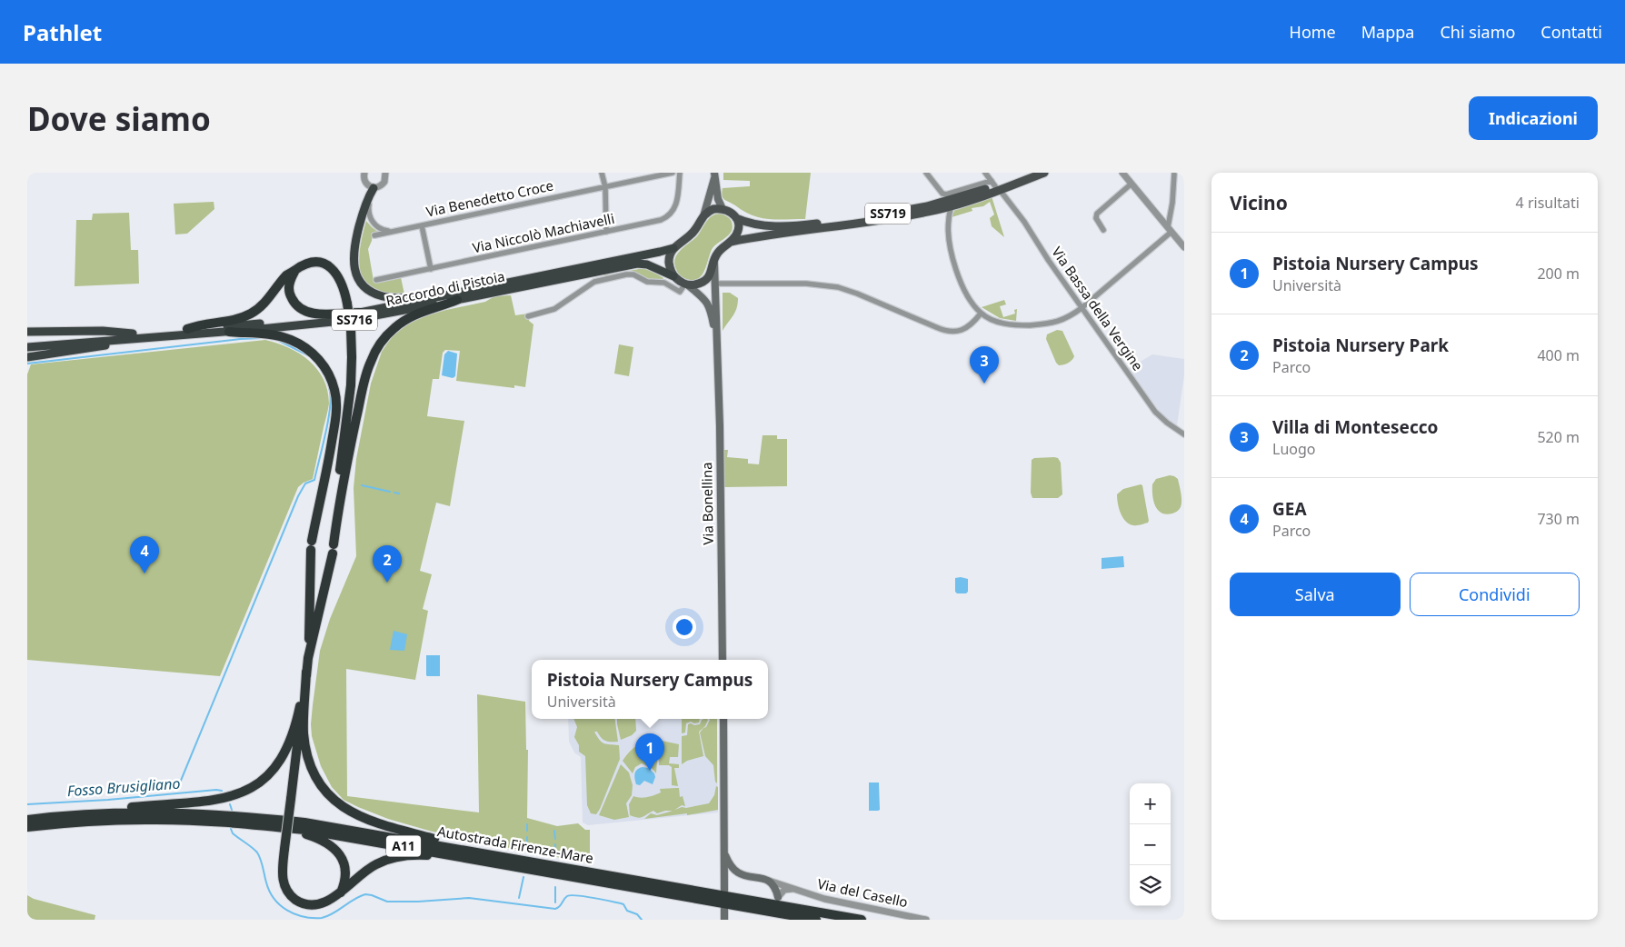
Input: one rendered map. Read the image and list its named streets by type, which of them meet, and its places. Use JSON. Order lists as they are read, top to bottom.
{
  "streets": {
    "highway": [
      "Raccordo di Pistoia",
      "SS716",
      "Autostrada Firenze-Mare",
      "A11"
    ],
    "main road": ["SS719", "Via Bonellina", "Via del Casello"],
    "street": ["Via Benedetto Croce", "Via Niccolò Machiavelli", "Via Bassa della Vergine"]
  },
  "crossings": [
    ["SS719", "Via Bassa della Vergine"]
  ],
  "water": ["Fosso Brusigliano"],
  "page": {
    "header": "Pathlet",
    "nav": [
      "Home",
      "Mappa",
      "Chi siamo",
      "Contatti"
    ],
    "buttons": [
      "Indicazioni",
      ["Salva", "Condividi"]
    ],
    "title": "Dove siamo",
    "heading": ["Vicino", "4 risultati"],
    "list": [
      {
        "mark": "1",
        "name": "Pistoia Nursery Campus",
        "note": "Università",
        "value": "200 m"
      },
      {
        "mark": "2",
        "name": "Pistoia Nursery Park",
        "note": "Parco",
        "value": "400 m"
      },
      {
        "mark": "3",
        "name": "Villa di Montesecco",
        "note": "Luogo",
        "value": "520 m"
      },
      {
        "mark": "4",
        "name": "GEA",
        "note": "Parco",
        "value": "730 m"
      }
    ],
    "pins": [
      "3",
      "4",
      "2",
      "1"
    ],
    "popup": ["Pistoia Nursery Campus", "Università"],
    "map_buttons": ["+", "−"]
  }
}
